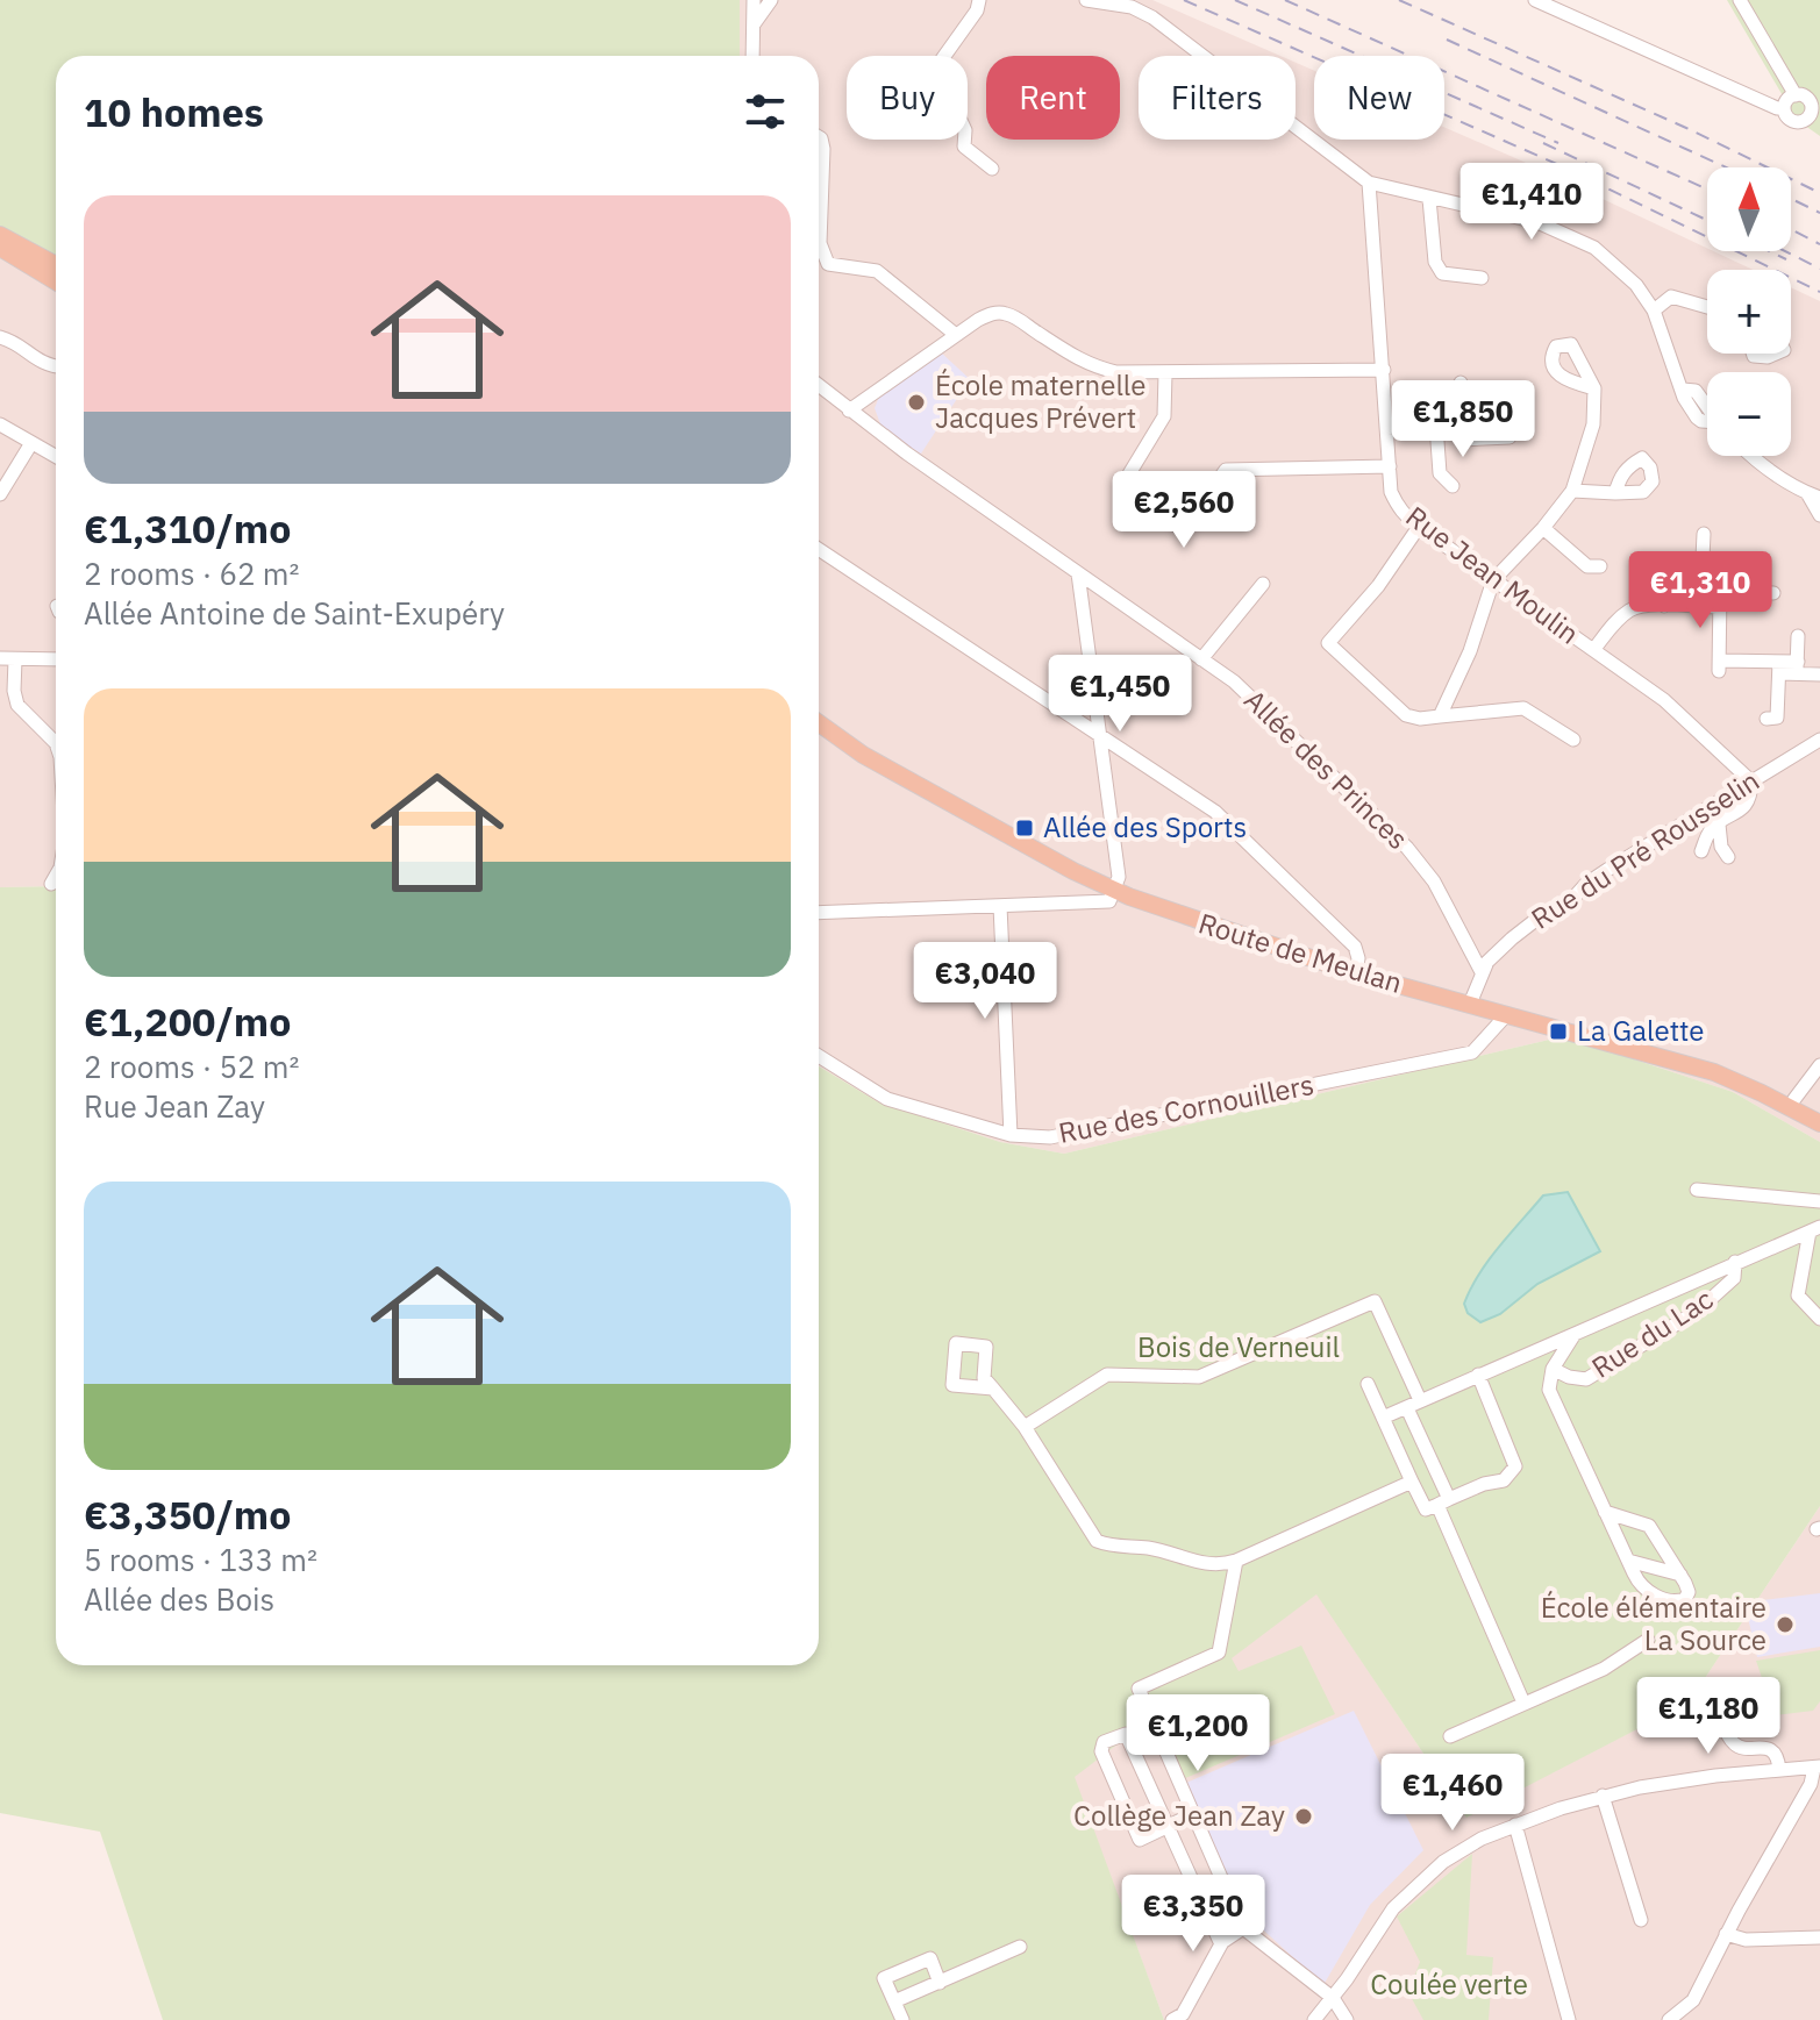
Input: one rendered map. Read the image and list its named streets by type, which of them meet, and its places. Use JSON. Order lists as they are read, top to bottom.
{
  "streets": {
    "main road": ["Route de Meulan"],
    "street": [
      "Rue Jean Moulin",
      "Allée des Princes",
      "Rue du Pré Rousselin",
      "Rue des Cornouillers",
      "Rue du Lac"
    ]
  },
  "crossings": [
    ["Rue Jean Moulin", "Rue du Pré Rousselin"],
    ["Allée des Princes", "Rue du Pré Rousselin"],
    ["Route de Meulan", "Rue des Cornouillers"]
  ],
  "parks": ["Bois de Verneuil", "Coulée verte"],
  "places": {
    "other": ["École maternelle Jacques Prévert", "École élémentaire La Source", "Collège Jean Zay"],
    "transit": ["Allée des Sports", "La Galette"]
  },
  "north": "top",
  "page": {
    "chip": [
      "Buy",
      "Rent",
      "Filters",
      "New"
    ],
    "heading": "10 homes",
    "price": [
      "€1,410",
      "€1,850",
      "€2,560",
      "€1,310",
      "€1,450",
      "€3,040",
      "€1,180",
      "€1,200",
      "€1,460",
      "€3,350"
    ],
    "map_buttons": ["+", "−"],
    "list": [
      {
        "name": "€1,310/mo",
        "note": "2 rooms · 62 m² · Allée Antoine de Saint-Exupéry"
      },
      {
        "name": "€1,200/mo",
        "note": "2 rooms · 52 m² · Rue Jean Zay"
      },
      {
        "name": "€3,350/mo",
        "note": "5 rooms · 133 m² · Allée des Bois"
      }
    ]
  }
}
